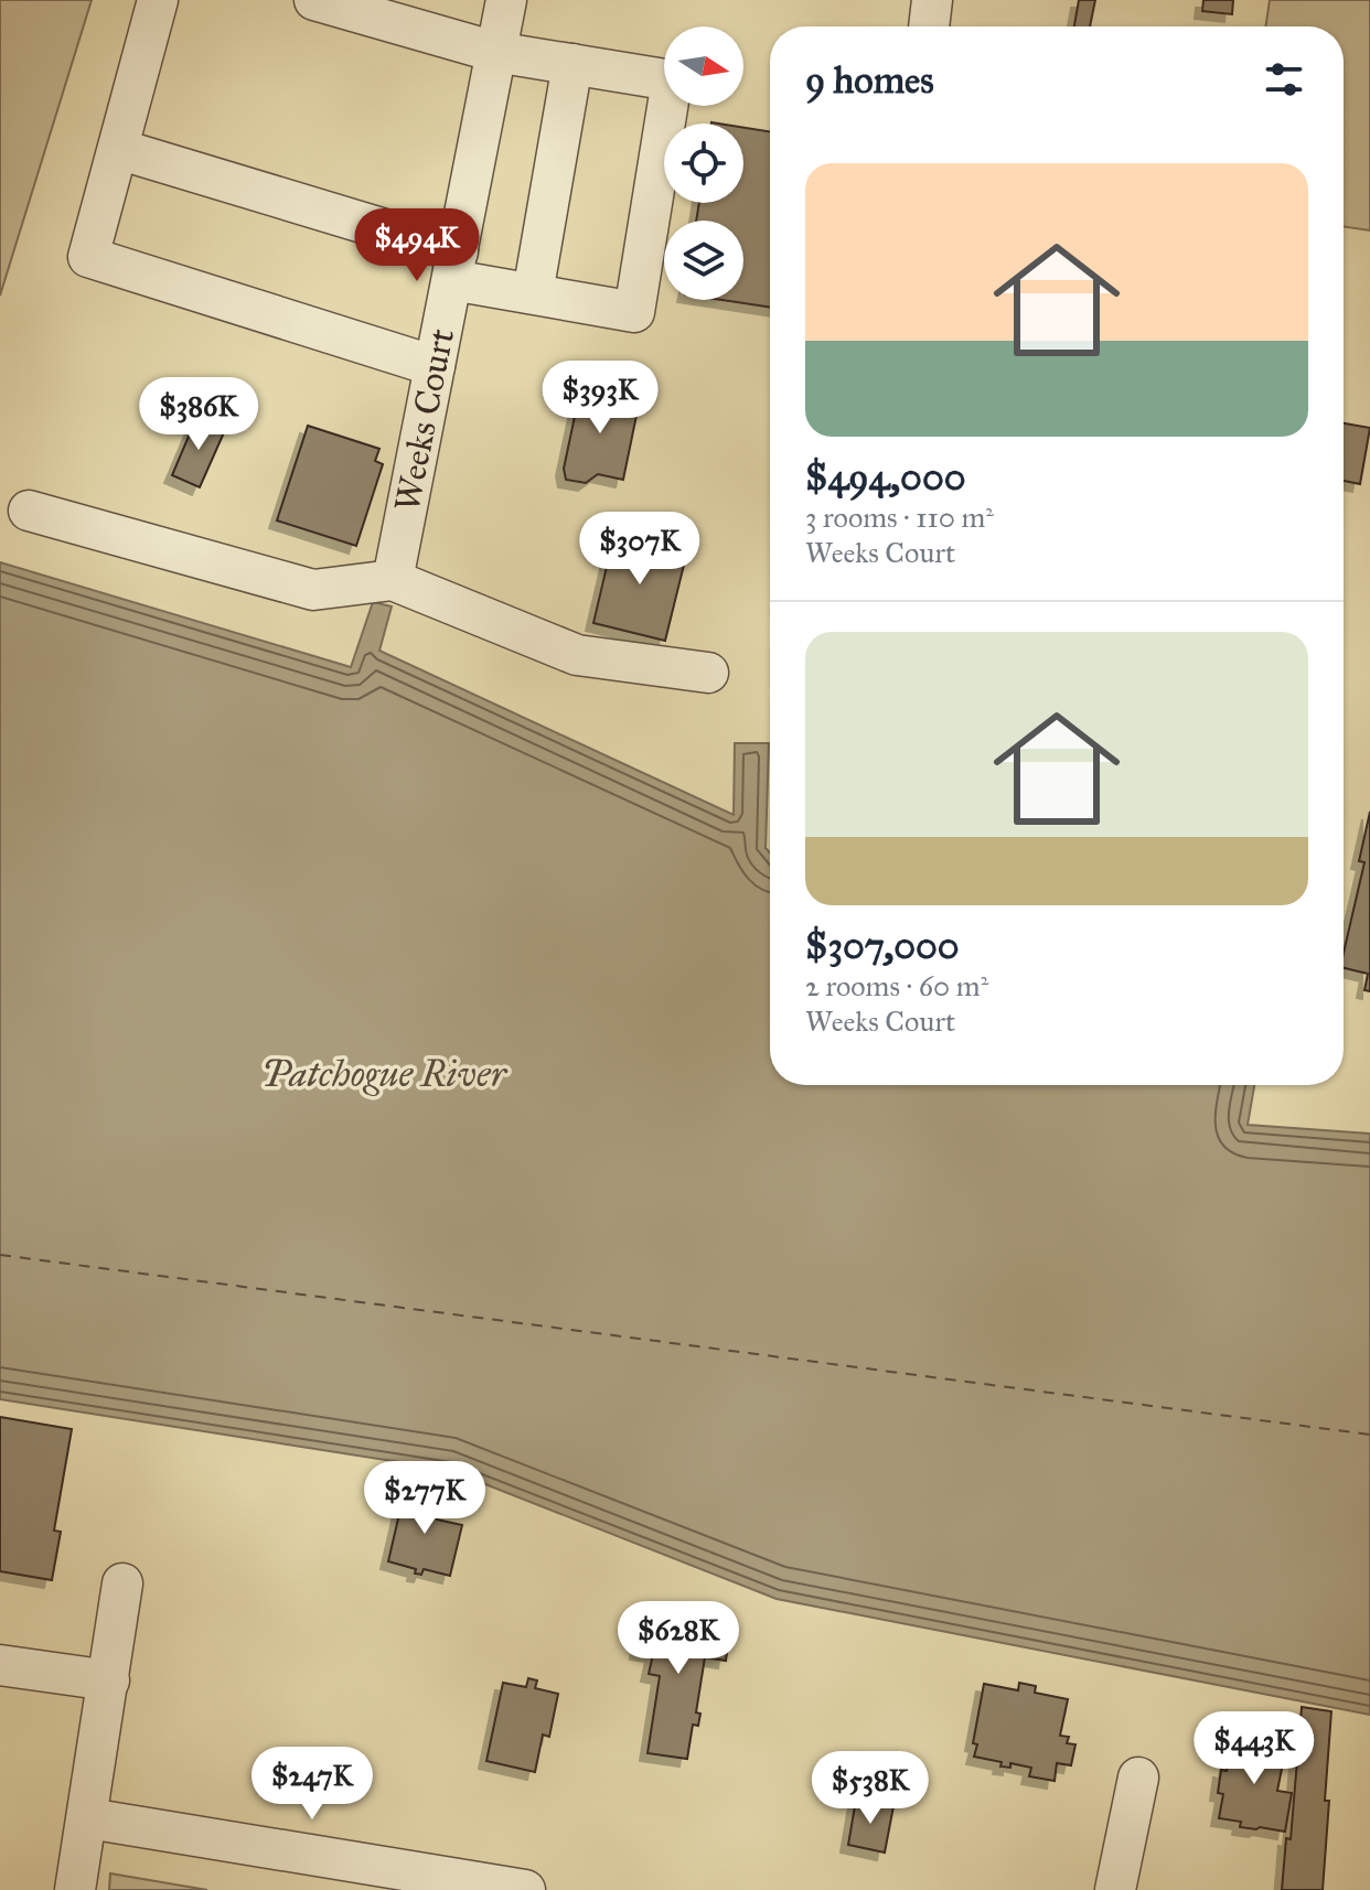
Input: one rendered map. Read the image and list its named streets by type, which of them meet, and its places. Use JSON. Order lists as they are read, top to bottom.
{
  "streets": {
    "street": ["Weeks Court"]
  },
  "water": ["Patchogue River"],
  "north": "right",
  "page": {
    "heading": "9 homes",
    "list": [
      {
        "name": "$494,000",
        "note": "3 rooms · 110 m² · Weeks Court"
      },
      {
        "name": "$307,000",
        "note": "2 rooms · 60 m² · Weeks Court"
      }
    ],
    "price": [
      "$494K",
      "$393K",
      "$386K",
      "$307K",
      "$277K",
      "$628K",
      "$443K",
      "$247K",
      "$538K"
    ]
  }
}
